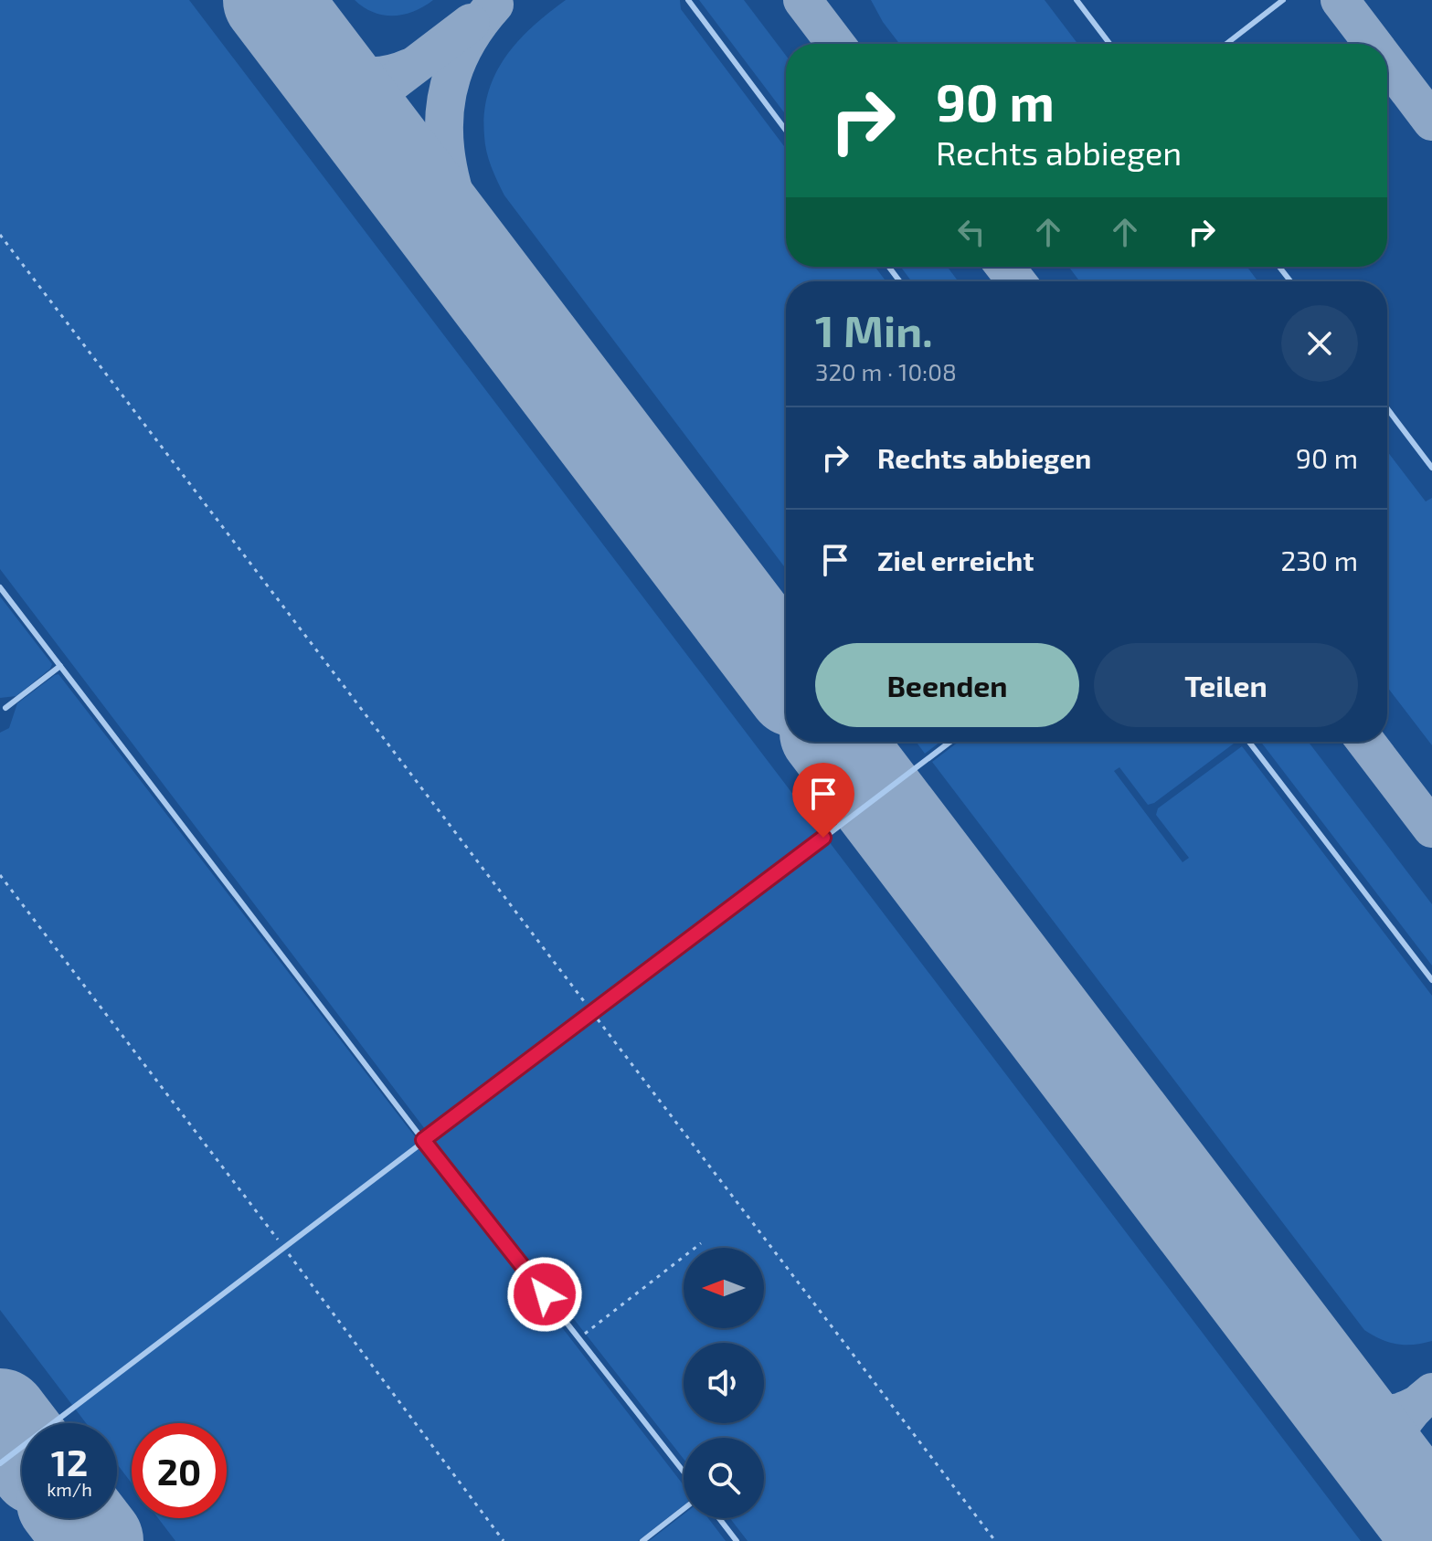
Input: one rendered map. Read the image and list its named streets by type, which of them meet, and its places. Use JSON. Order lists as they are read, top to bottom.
{
  "north": "left",
  "page": {
    "turn": ["90 m", "Rechts abbiegen"],
    "heading": ["1 Min.", "320 m · 10:08"],
    "list": [
      {
        "name": "Rechts abbiegen",
        "value": "90 m"
      },
      {
        "name": "Ziel erreicht",
        "value": "230 m"
      }
    ],
    "buttons": ["Beenden", "Teilen"],
    "speed": "12 km/h",
    "limit": "20"
  }
}
